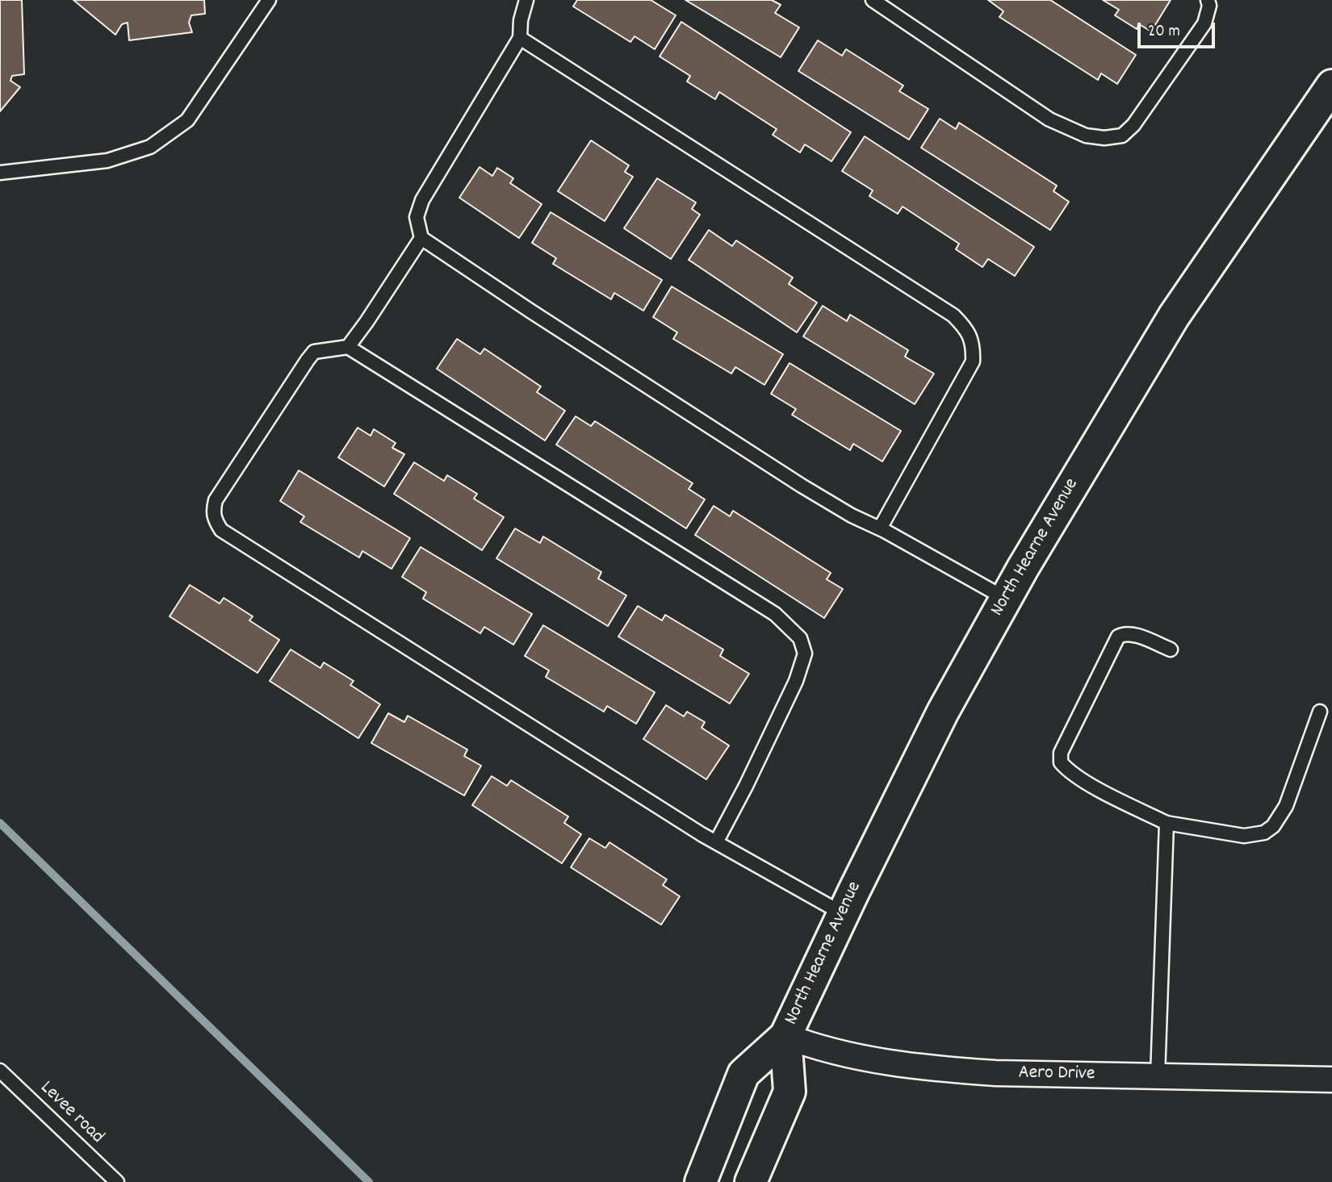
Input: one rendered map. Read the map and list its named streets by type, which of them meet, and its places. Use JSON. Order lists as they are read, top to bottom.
{
  "streets": {
    "main road": ["North Hearne Avenue"],
    "street": ["Aero Drive"],
    "lane": ["Levee road"]
  },
  "crossings": [
    ["North Hearne Avenue", "Aero Drive"]
  ],
  "scale_bar": "20 m"
}
